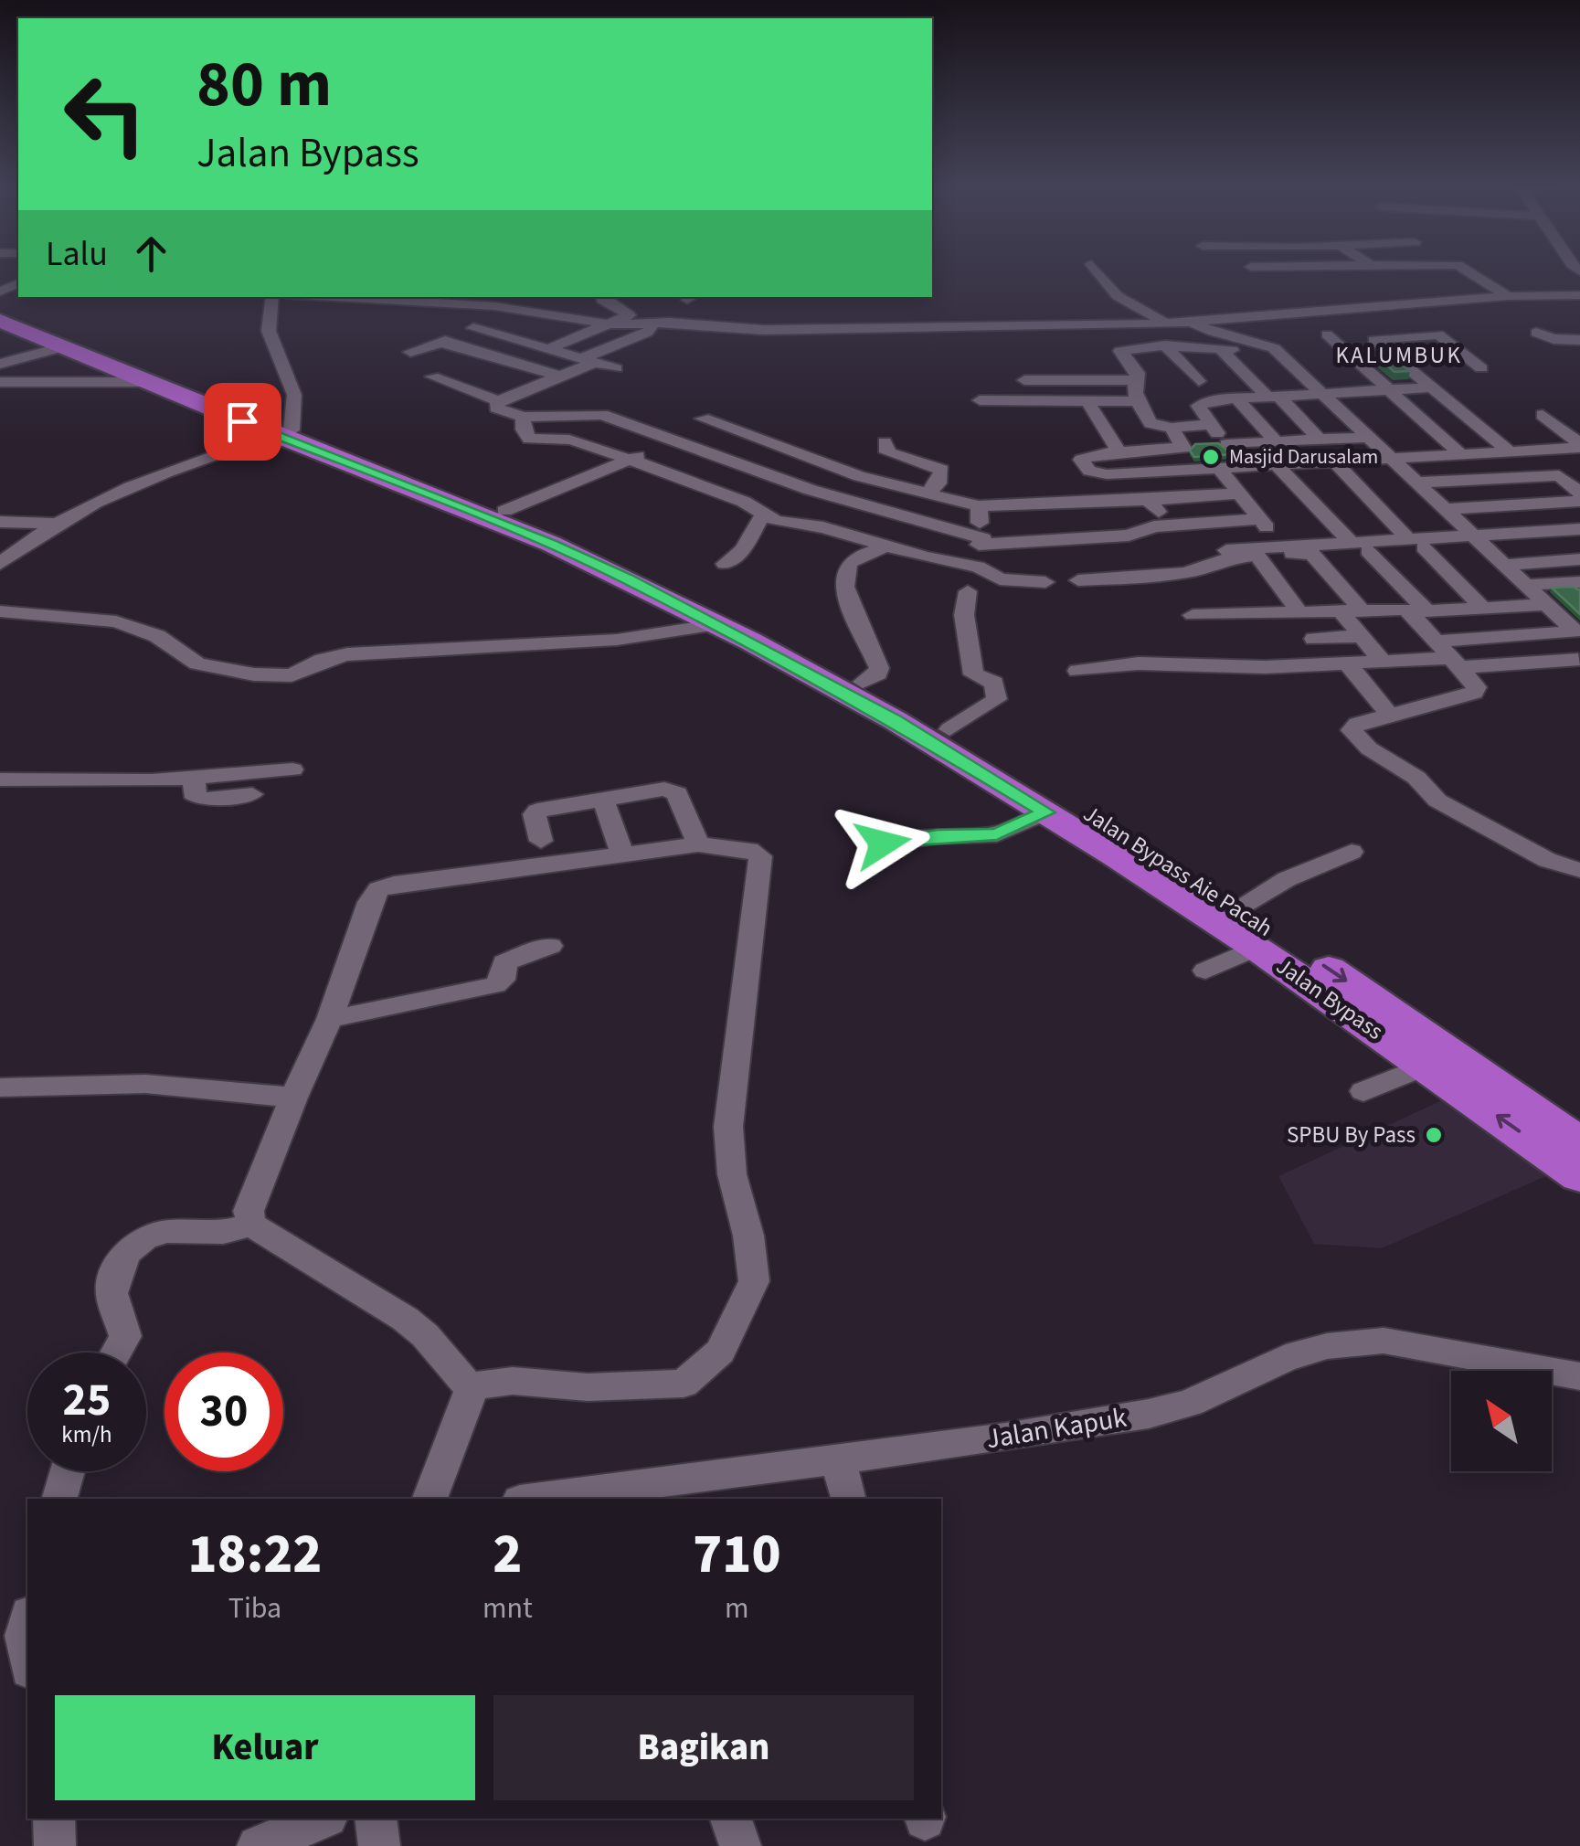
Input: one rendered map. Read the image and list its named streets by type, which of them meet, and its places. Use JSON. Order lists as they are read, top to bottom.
{
  "streets": {
    "highway": ["Jalan Bypass Aie Pacah", "Jalan Bypass"],
    "street": ["Jalan Kapuk"]
  },
  "crossings": [
    ["Jalan Bypass Aie Pacah", "Jalan Bypass"]
  ],
  "districts": ["KALUMBUK"],
  "places": ["Masjid Darusalam", "SPBU By Pass"],
  "north": "top left",
  "page": {
    "turn": ["80 m", "Jalan Bypass"],
    "then": "Lalu",
    "speed": "25 km/h",
    "limit": "30",
    "eta": [
      "18:22",
      "Tiba",
      "2",
      "mnt",
      "710",
      "m"
    ],
    "buttons": ["Keluar", "Bagikan"]
  }
}
